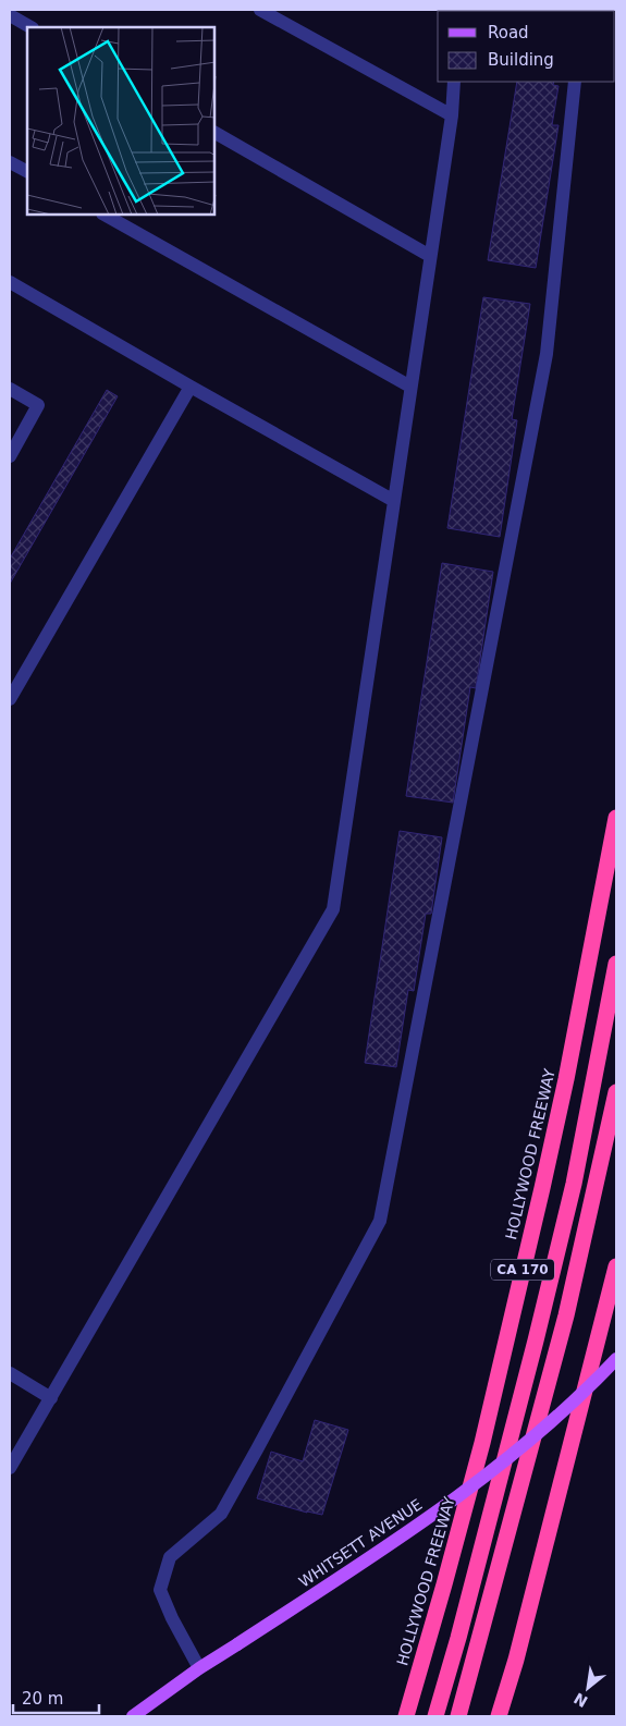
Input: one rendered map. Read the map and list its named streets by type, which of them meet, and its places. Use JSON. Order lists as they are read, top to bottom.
{
  "streets": {
    "highway": ["HOLLYWOOD FREEWAY", "CA 170"],
    "main road": ["WHITSETT AVENUE"]
  },
  "legend": ["Road", "Building"],
  "scale_bar": "20 m",
  "north": "bottom left"
}
